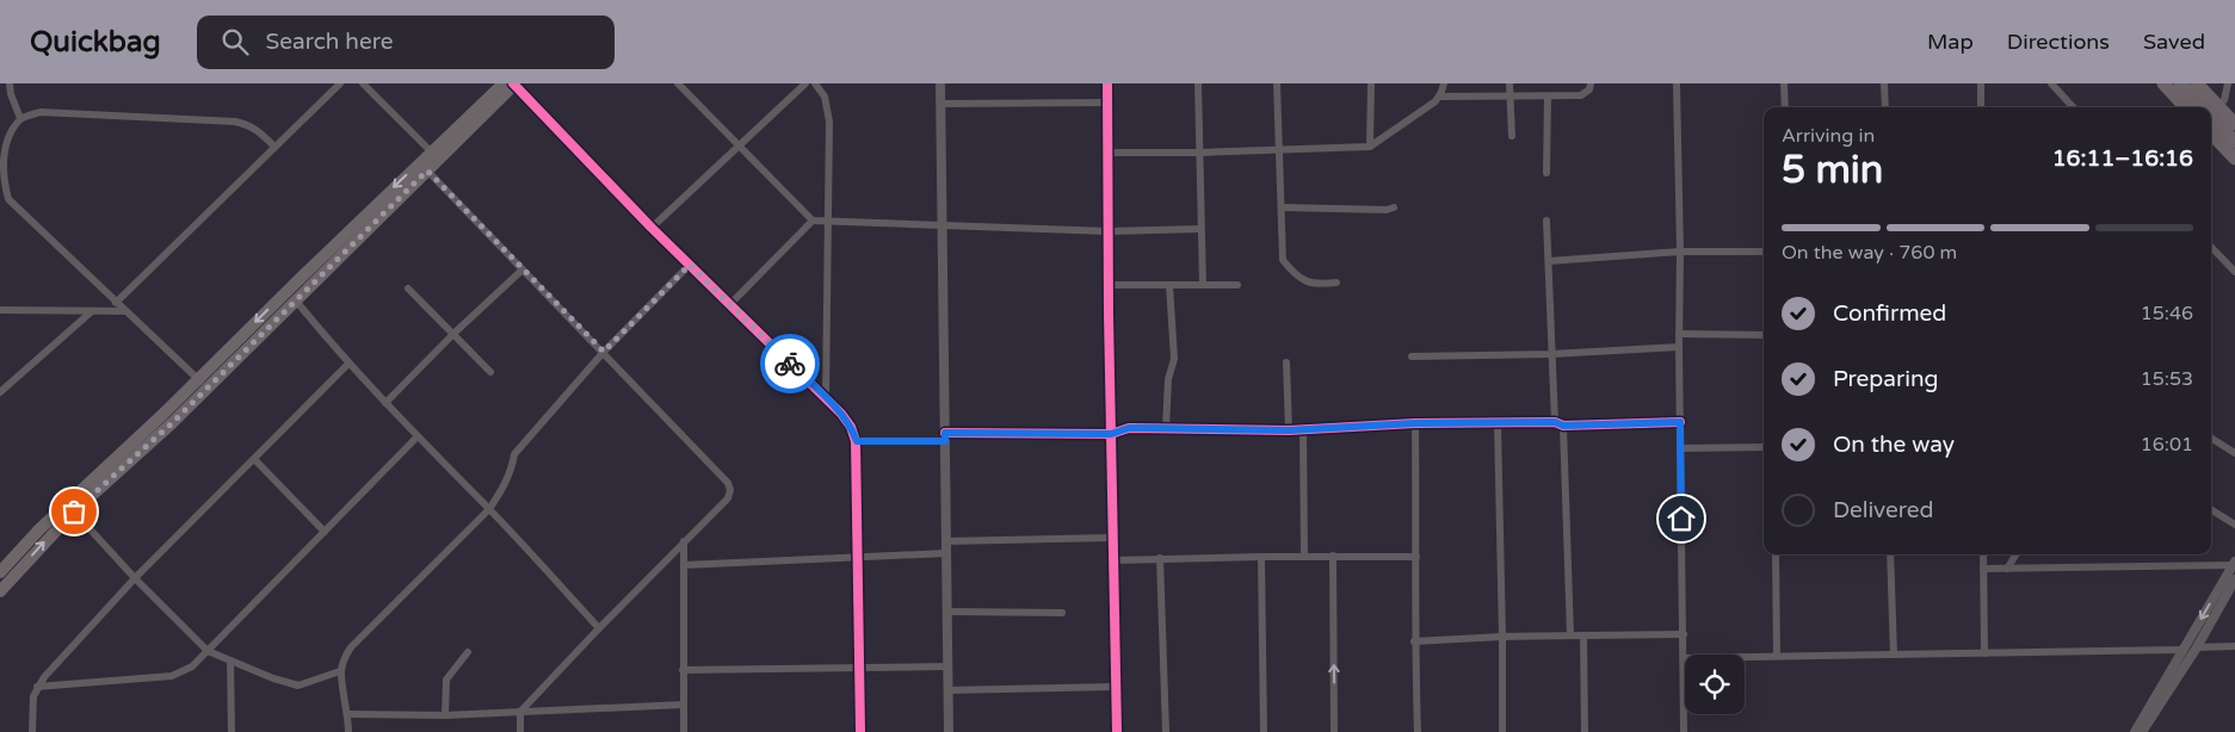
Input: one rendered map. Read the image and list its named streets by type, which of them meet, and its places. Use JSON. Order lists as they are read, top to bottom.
{
  "page": {
    "header": "Quickbag",
    "search": "Search here",
    "nav": ["Map", "Directions", "Saved"],
    "heading": ["5 min", "Arriving in", "16:11–16:16"],
    "bar": "On the way · 760 m",
    "list": [
      ["Confirmed", "15:46"],
      ["Preparing", "15:53"],
      ["On the way", "16:01"],
      "Delivered"
    ]
  }
}
